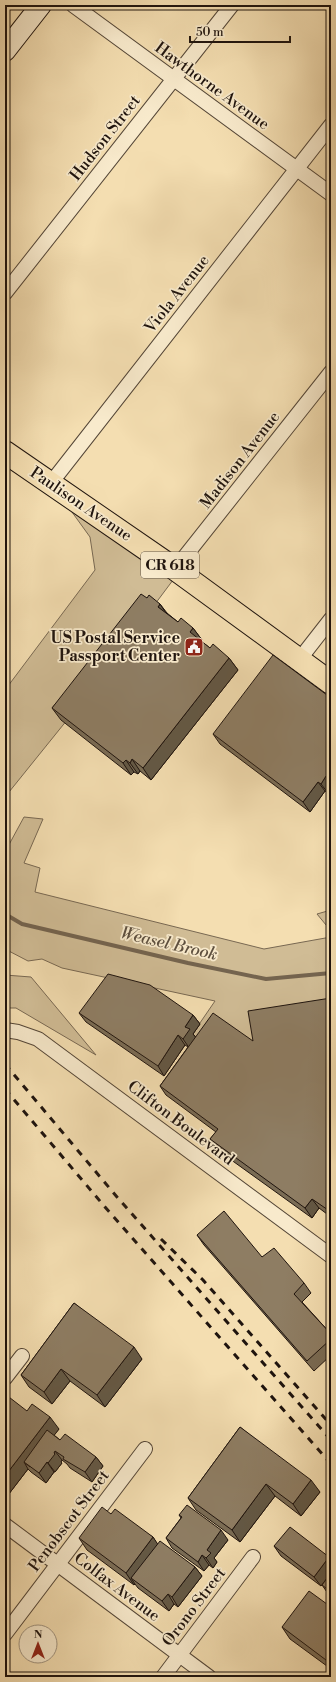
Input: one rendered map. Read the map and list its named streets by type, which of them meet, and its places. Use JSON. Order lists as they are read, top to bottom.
{
  "streets": {
    "main road": ["Paulison Avenue", "CR 618"],
    "street": [
      "Hawthorne Avenue",
      "Hudson Street",
      "Viola Avenue",
      "Madison Avenue",
      "Clifton Boulevard",
      "Penobscot Street",
      "Colfax Avenue",
      "Orono Street"
    ]
  },
  "crossings": [
    ["Hawthorne Avenue", "Hudson Street"],
    ["Hawthorne Avenue", "Viola Avenue"],
    ["Viola Avenue", "Paulison Avenue"],
    ["Madison Avenue", "Paulison Avenue"],
    ["Penobscot Street", "Colfax Avenue"],
    ["Colfax Avenue", "Orono Street"]
  ],
  "water": ["Weasel Brook"],
  "places": {
    "public building": ["US Postal Service Passport Center"]
  },
  "scale_bar": "50 m",
  "north": "top"
}
